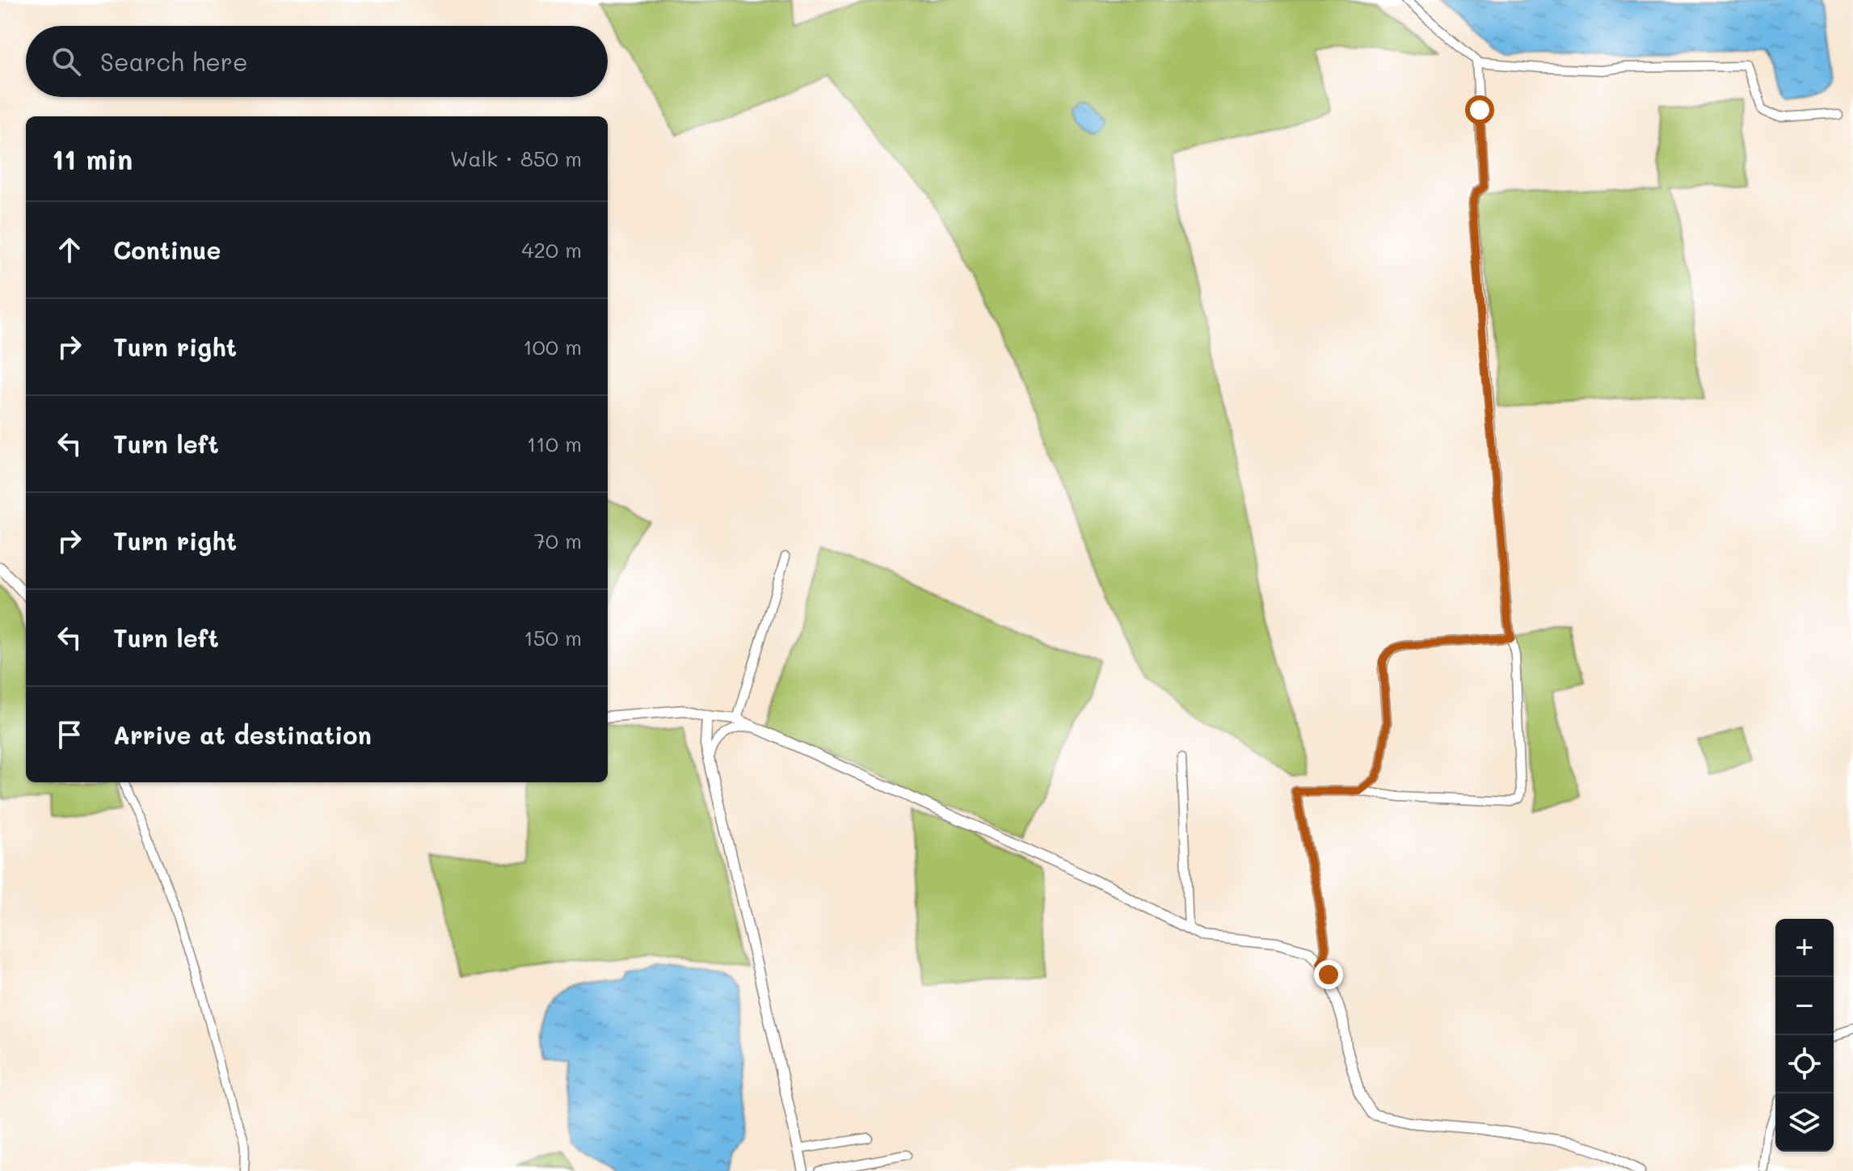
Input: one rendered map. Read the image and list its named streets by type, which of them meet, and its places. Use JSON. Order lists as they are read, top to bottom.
{
  "page": {
    "search": "Search here",
    "heading": ["11 min", "Walk · 850 m"],
    "list": [
      ["Continue", "420 m"],
      ["Turn right", "100 m"],
      ["Turn left", "110 m"],
      ["Turn right", "70 m"],
      ["Turn left", "150 m"],
      "Arrive at destination"
    ],
    "map_buttons": ["+", "−"]
  }
}
